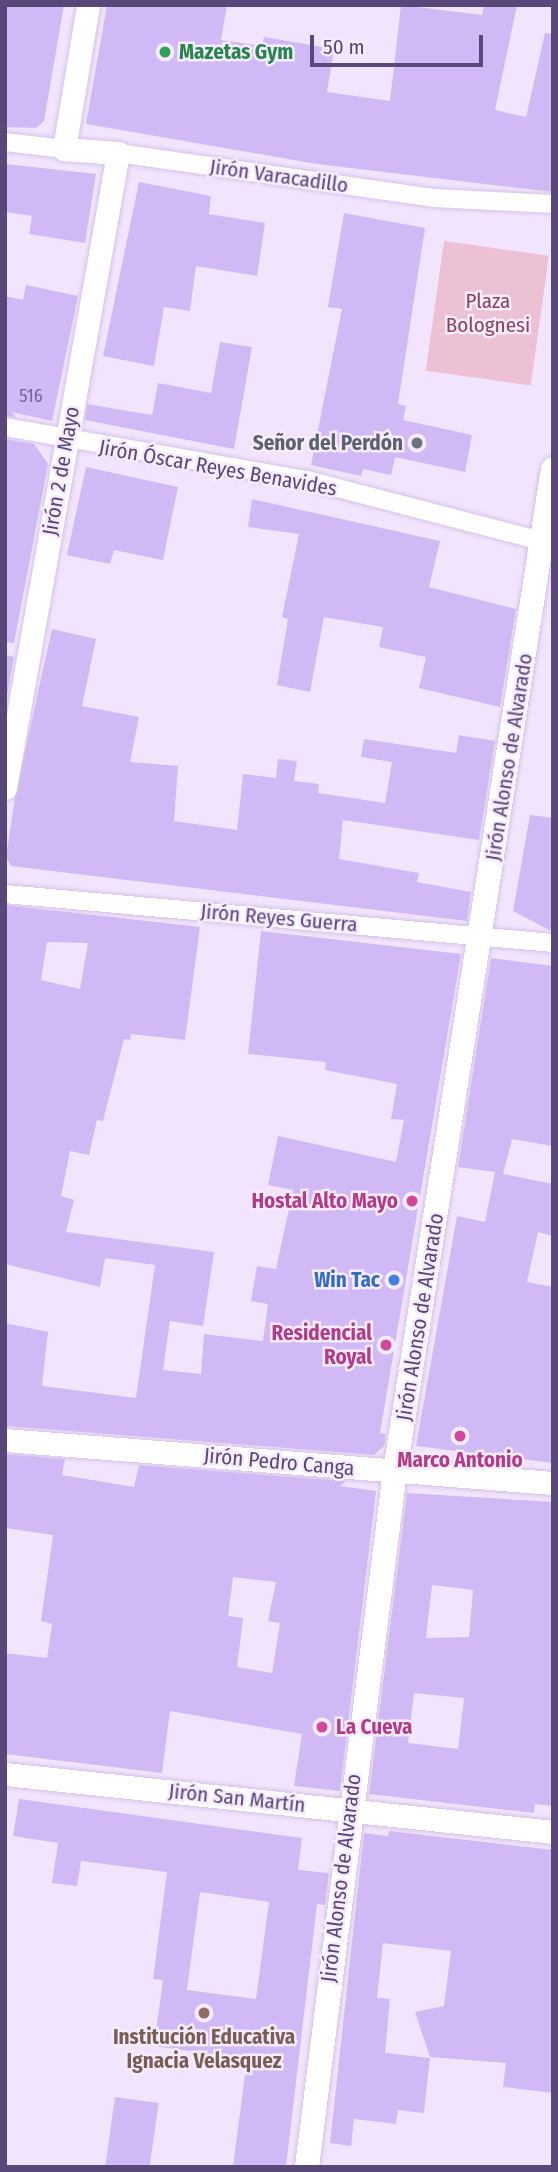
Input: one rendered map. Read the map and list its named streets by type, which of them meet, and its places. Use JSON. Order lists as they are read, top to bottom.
{
  "streets": {
    "main road": ["Jirón Alonso de Alvarado"],
    "street": [
      "Jirón Varacadillo",
      "Jirón Óscar Reyes Benavides",
      "Jirón 2 de Mayo",
      "Jirón Reyes Guerra",
      "Jirón Pedro Canga",
      "Jirón San Martín"
    ]
  },
  "crossings": [
    ["Jirón Varacadillo", "Jirón 2 de Mayo"],
    ["Jirón Óscar Reyes Benavides", "Jirón 2 de Mayo"],
    ["Jirón Óscar Reyes Benavides", "Jirón Alonso de Alvarado"],
    ["Jirón Alonso de Alvarado", "Jirón Reyes Guerra"],
    ["Jirón Alonso de Alvarado", "Jirón Pedro Canga"],
    ["Jirón Alonso de Alvarado", "Jirón San Martín"]
  ],
  "parks": ["Plaza Bolognesi"],
  "places": [
    "Mazetas Gym",
    "Señor del Perdón",
    "Hostal Alto Mayo",
    "Win Tac",
    "Residencial Royal",
    "Marco Antonio",
    "La Cueva",
    "Institución Educativa Ignacia Velasquez"
  ],
  "house_numbers": ["516"],
  "scale_bar": "50 m"
}
